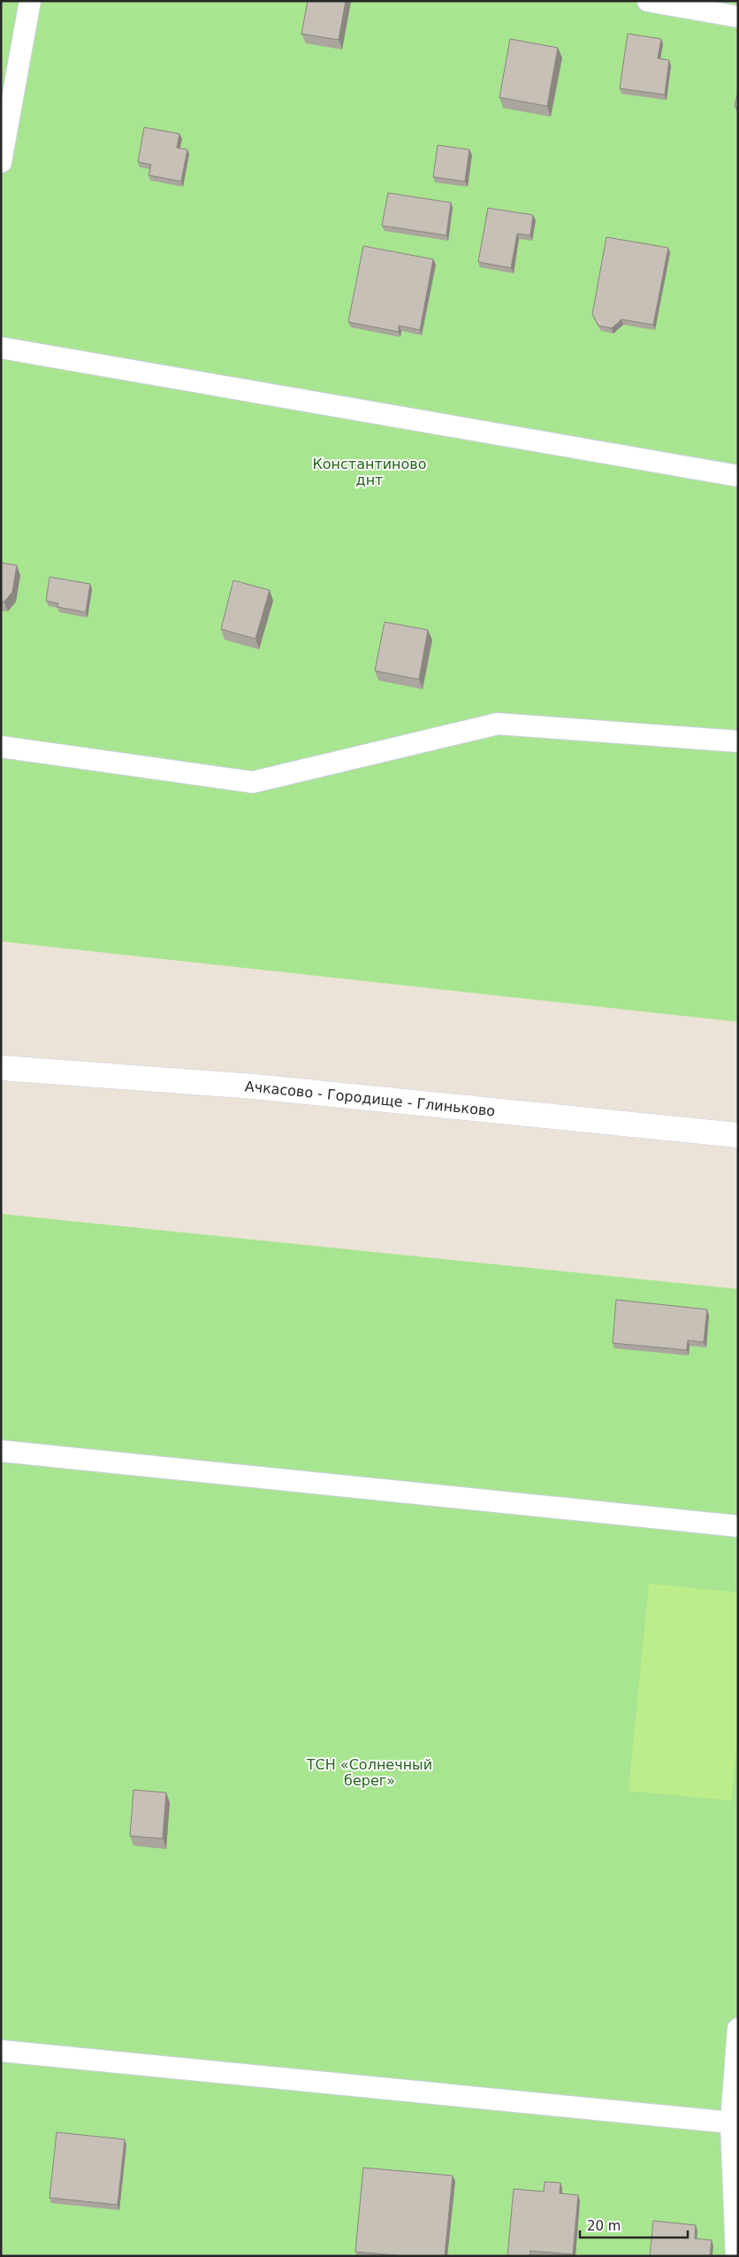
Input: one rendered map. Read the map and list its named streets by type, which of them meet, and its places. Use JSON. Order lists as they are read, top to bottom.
{
  "streets": {
    "street": ["Ачкасово - Городище - Глиньково"]
  },
  "parks": ["Константиново днт", "ТСН «Солнечный берег»"],
  "scale_bar": "20 m"
}
